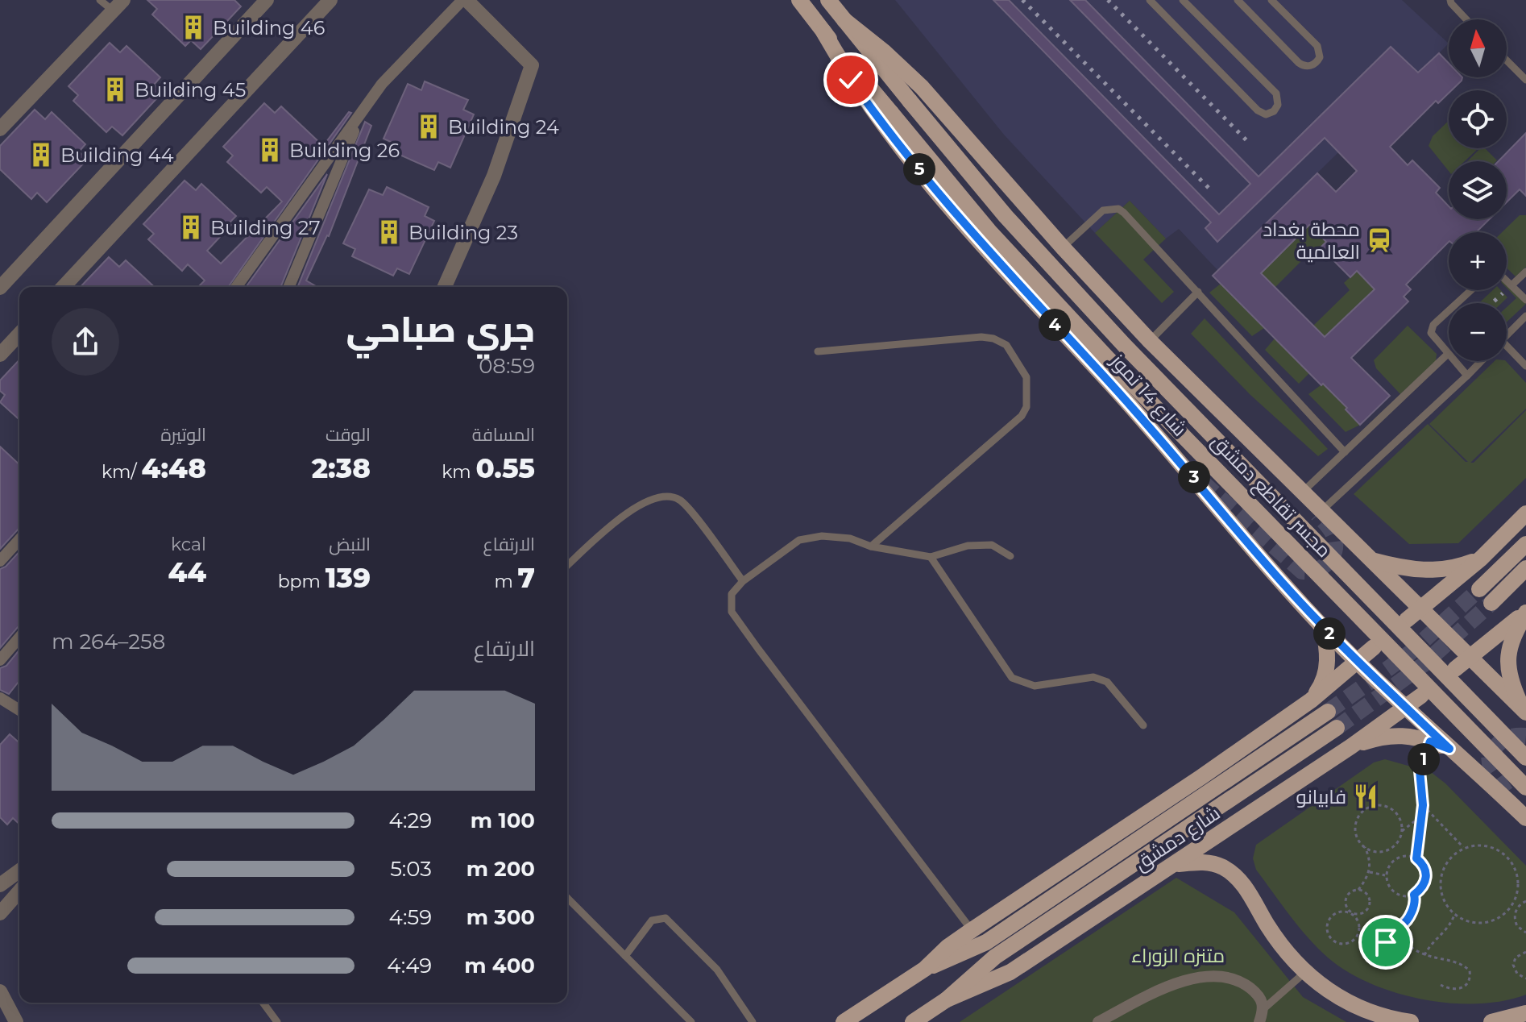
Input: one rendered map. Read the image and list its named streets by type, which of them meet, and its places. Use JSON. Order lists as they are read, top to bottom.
{
  "streets": {
    "main road": ["شارع 14 تموز", "مجسر تقاطع دمشق", "شارع دمشق"]
  },
  "crossings": [
    ["شارع 14 تموز", "مجسر تقاطع دمشق"],
    ["شارع 14 تموز", "شارع دمشق"]
  ],
  "parks": ["متنزه الزوراء"],
  "places": {
    "building": [
      "Building 46",
      "Building 45",
      "Building 24",
      "Building 26",
      "Building 44",
      "Building 27",
      "Building 23"
    ],
    "station": ["محطة بغداد العالمية"],
    "restaurant": ["فابيانو"]
  },
  "north": "top",
  "page": {
    "map_buttons": ["+", "−"],
    "pins": [
      "5",
      "4",
      "3",
      "2",
      "1"
    ],
    "heading": ["جري صباحي", "08:59"],
    "stats": [
      ["المسافة", "0.55 km"],
      ["الوقت", "2:38"],
      ["الوتيرة", "4:48 /km"],
      ["الارتفاع", "7 m"],
      ["النبض", "139 bpm"],
      ["kcal", "44"]
    ],
    "chart": ["الارتفاع", "258–264 m"],
    "list": [
      {
        "name": "100 m",
        "note": "4:29"
      },
      {
        "name": "200 m",
        "note": "5:03"
      },
      {
        "name": "300 m",
        "note": "4:59"
      },
      {
        "name": "400 m",
        "note": "4:49"
      }
    ]
  }
}
